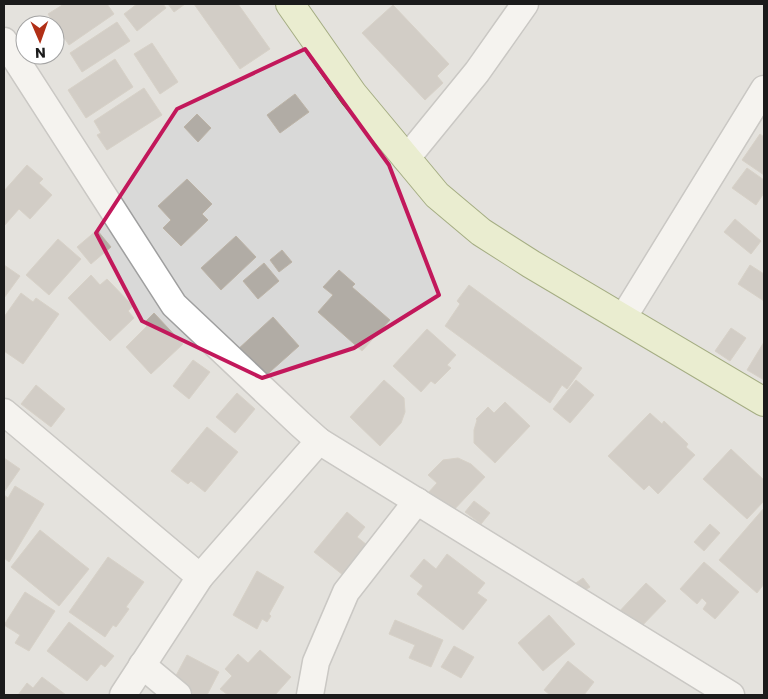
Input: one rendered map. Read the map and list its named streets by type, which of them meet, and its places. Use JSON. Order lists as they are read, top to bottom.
{
  "north": "bottom"
}
